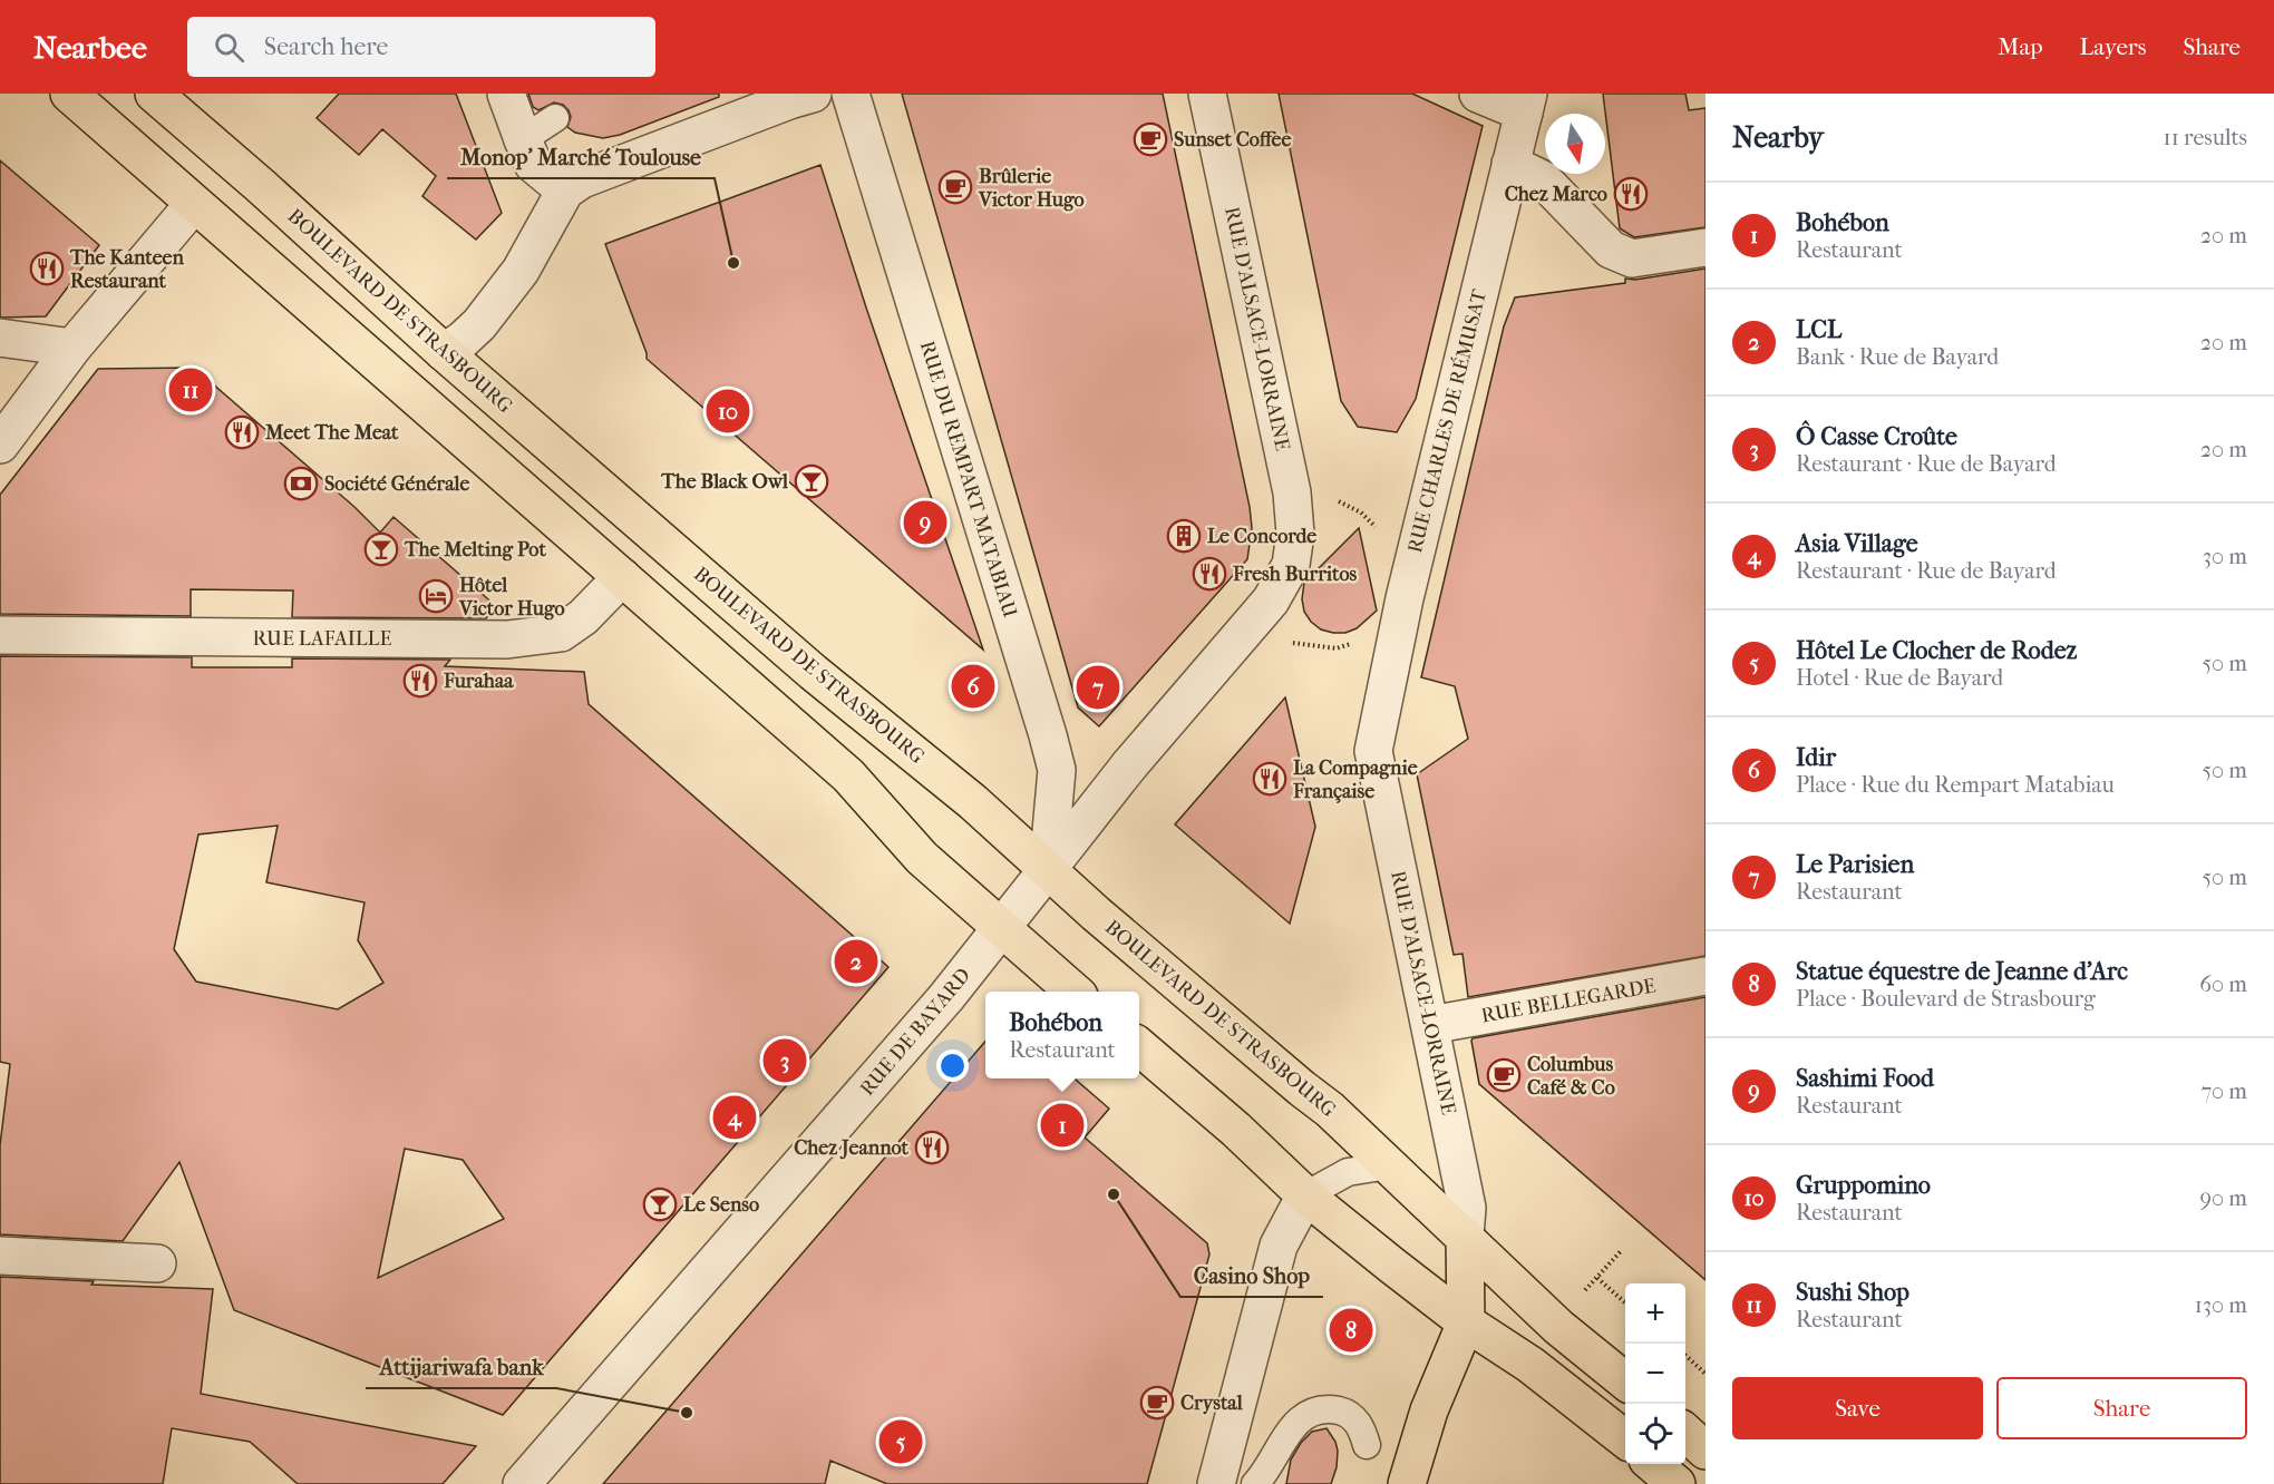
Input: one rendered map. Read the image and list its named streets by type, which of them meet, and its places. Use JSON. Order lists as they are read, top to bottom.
{
  "streets": {
    "main road": ["BOULEVARD DE STRASBOURG"],
    "street": [
      "RUE D'ALSACE-LORRAINE",
      "RUE CHARLES DE RÉMUSAT",
      "RUE DU REMPART MATABIAU",
      "RUE LAFAILLE",
      "RUE BELLEGARDE",
      "RUE DE BAYARD"
    ]
  },
  "crossings": [
    ["BOULEVARD DE STRASBOURG", "RUE D'ALSACE-LORRAINE"],
    ["BOULEVARD DE STRASBOURG", "RUE DU REMPART MATABIAU"],
    ["BOULEVARD DE STRASBOURG", "RUE DE BAYARD"],
    ["RUE D'ALSACE-LORRAINE", "RUE CHARLES DE RÉMUSAT"],
    ["RUE D'ALSACE-LORRAINE", "RUE BELLEGARDE"],
    ["RUE D'ALSACE-LORRAINE", "RUE DE BAYARD"],
    ["RUE DU REMPART MATABIAU", "RUE DE BAYARD"]
  ],
  "places": {
    "cafe": [
      "Sunset Coffee",
      "Brûlerie Victor Hugo",
      "Columbus Café & Co",
      "Crystal"
    ],
    "restaurant": [
      "Chez Marco",
      "The Kanteen Restaurant",
      "Meet The Meat",
      "Fresh Burritos",
      "Furahaa",
      "La Compagnie Française",
      "Chez Jeannot"
    ],
    "other": ["Monop' Marché Toulouse", "Casino Shop", "Attijariwafa bank"],
    "bar": ["The Black Owl", "The Melting Pot", "Le Senso"],
    "bank": ["Société Générale"],
    "building": ["Le Concorde"],
    "hotel": ["Hôtel Victor Hugo"]
  },
  "north": "bottom",
  "page": {
    "header": "Nearbee",
    "search": "Search here",
    "nav": ["Map", "Layers", "Share"],
    "heading": ["Nearby", "11 results"],
    "list": [
      {
        "mark": "1",
        "name": "Bohébon",
        "note": "Restaurant",
        "value": "20 m"
      },
      {
        "mark": "2",
        "name": "LCL",
        "note": "Bank · Rue de Bayard",
        "value": "20 m"
      },
      {
        "mark": "3",
        "name": "Ô Casse Croûte",
        "note": "Restaurant · Rue de Bayard",
        "value": "20 m"
      },
      {
        "mark": "4",
        "name": "Asia Village",
        "note": "Restaurant · Rue de Bayard",
        "value": "30 m"
      },
      {
        "mark": "5",
        "name": "Hôtel Le Clocher de Rodez",
        "note": "Hotel · Rue de Bayard",
        "value": "50 m"
      },
      {
        "mark": "6",
        "name": "Idir",
        "note": "Place · Rue du Rempart Matabiau",
        "value": "50 m"
      },
      {
        "mark": "7",
        "name": "Le Parisien",
        "note": "Restaurant",
        "value": "50 m"
      },
      {
        "mark": "8",
        "name": "Statue équestre de Jeanne d'Arc",
        "note": "Place · Boulevard de Strasbourg",
        "value": "60 m"
      },
      {
        "mark": "9",
        "name": "Sashimi Food",
        "note": "Restaurant",
        "value": "70 m"
      },
      {
        "mark": "10",
        "name": "Gruppomino",
        "note": "Restaurant",
        "value": "90 m"
      },
      {
        "mark": "11",
        "name": "Sushi Shop",
        "note": "Restaurant",
        "value": "130 m"
      }
    ],
    "pins": [
      "11",
      "10",
      "9",
      "6",
      "7",
      "2",
      "3",
      "4",
      "1",
      "8",
      "5"
    ],
    "popup": ["Bohébon", "Restaurant"],
    "map_buttons": ["+", "−"],
    "buttons": ["Save", "Share"]
  }
}
